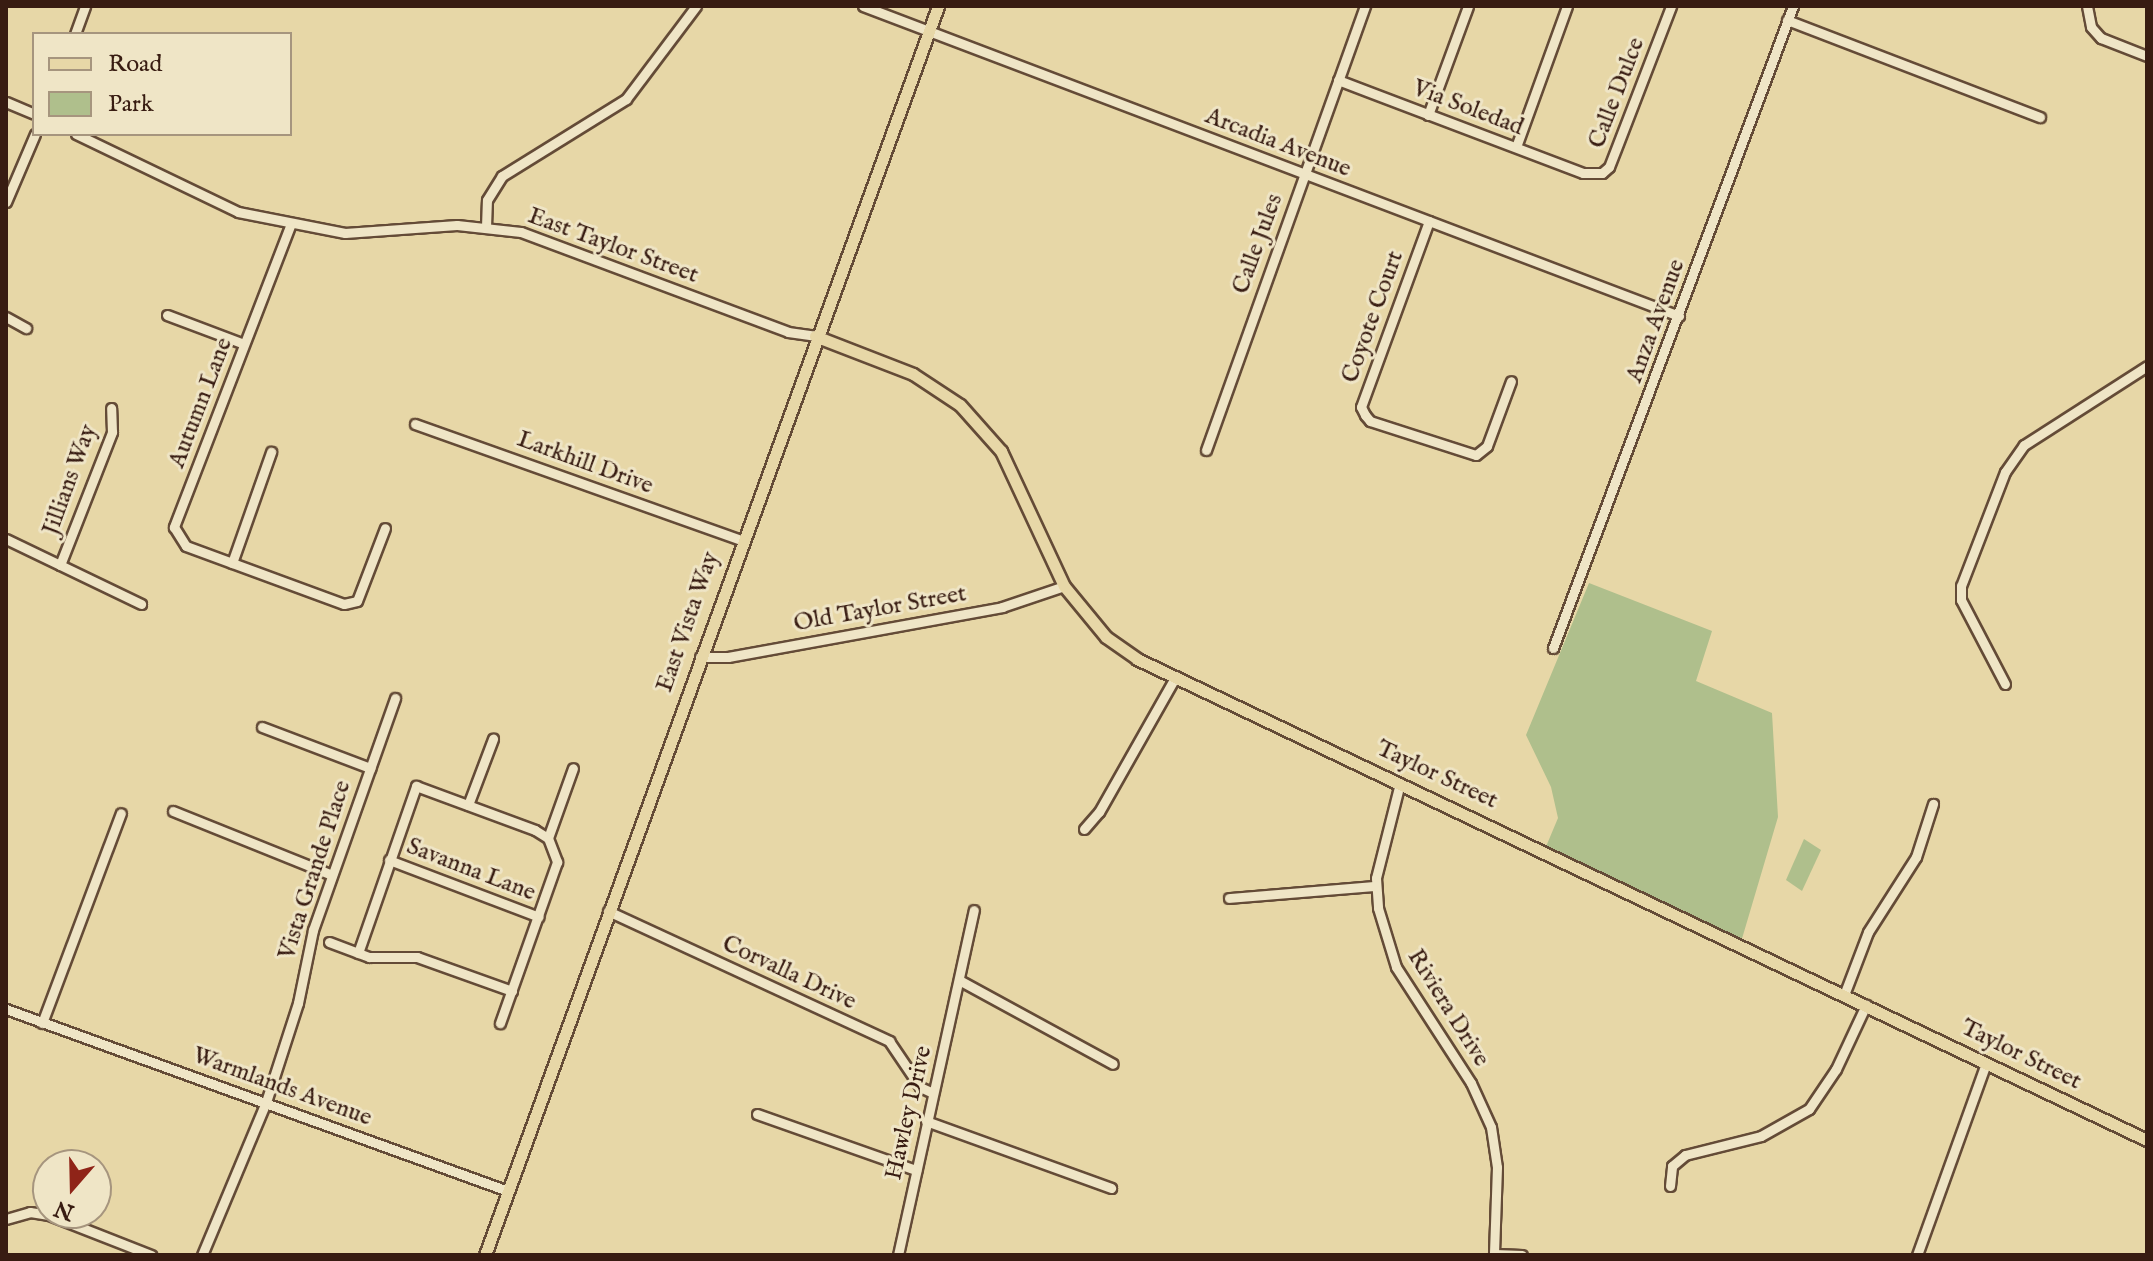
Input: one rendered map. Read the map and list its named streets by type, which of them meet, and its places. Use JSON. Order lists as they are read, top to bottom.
{
  "streets": {
    "main road": ["East Vista Way", "Taylor Street"],
    "street": [
      "Calle Dulce",
      "Via Soledad",
      "Arcadia Avenue",
      "Calle Jules",
      "East Taylor Street",
      "Coyote Court",
      "Anza Avenue",
      "Autumn Lane",
      "Larkhill Drive",
      "Jillians Way",
      "Old Taylor Street",
      "Vista Grande Place",
      "Savanna Lane",
      "Corvalla Drive",
      "Riviera Drive",
      "Warmlands Avenue",
      "Hawley Drive"
    ]
  },
  "crossings": [
    ["Calle Dulce", "Via Soledad"],
    ["Via Soledad", "Calle Jules"],
    ["Arcadia Avenue", "Calle Jules"],
    ["Arcadia Avenue", "Coyote Court"],
    ["Arcadia Avenue", "Anza Avenue"],
    ["Arcadia Avenue", "East Vista Way"],
    ["East Taylor Street", "Autumn Lane"],
    ["East Taylor Street", "East Vista Way"],
    ["East Taylor Street", "Taylor Street"],
    ["Larkhill Drive", "East Vista Way"],
    ["Old Taylor Street", "East Vista Way"],
    ["Old Taylor Street", "Taylor Street"],
    ["East Vista Way", "Taylor Street"],
    ["East Vista Way", "Corvalla Drive"],
    ["East Vista Way", "Warmlands Avenue"],
    ["Taylor Street", "Riviera Drive"],
    ["Vista Grande Place", "Warmlands Avenue"],
    ["Corvalla Drive", "Hawley Drive"]
  ],
  "legend": ["Road", "Park"],
  "north": "bottom"
}
